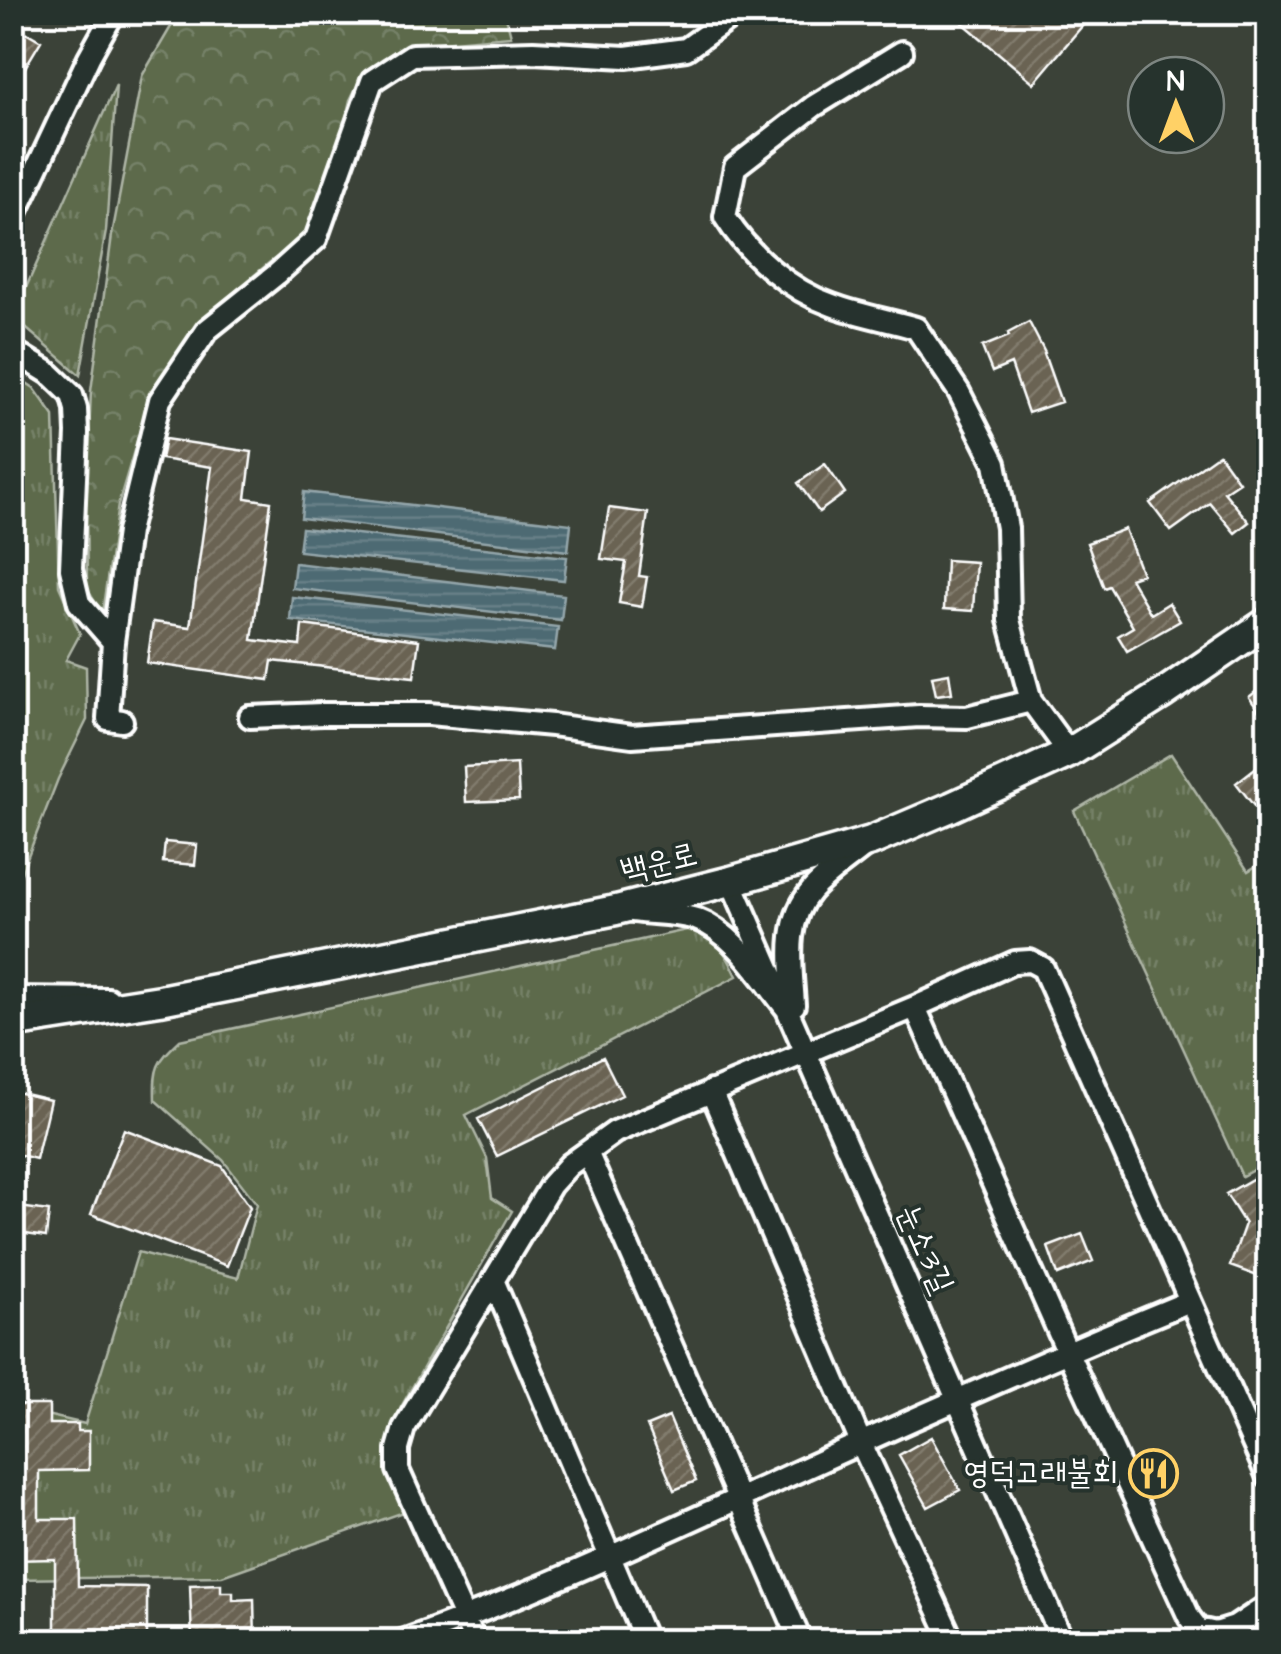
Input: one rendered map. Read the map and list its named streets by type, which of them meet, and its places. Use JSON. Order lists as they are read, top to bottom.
{
  "streets": {
    "main road": ["백운로"],
    "street": ["눈소3길"]
  },
  "crossings": [
    ["백운로", "눈소3길"]
  ],
  "places": {
    "restaurant": ["영덕고래불회"]
  },
  "north": "top"
}
